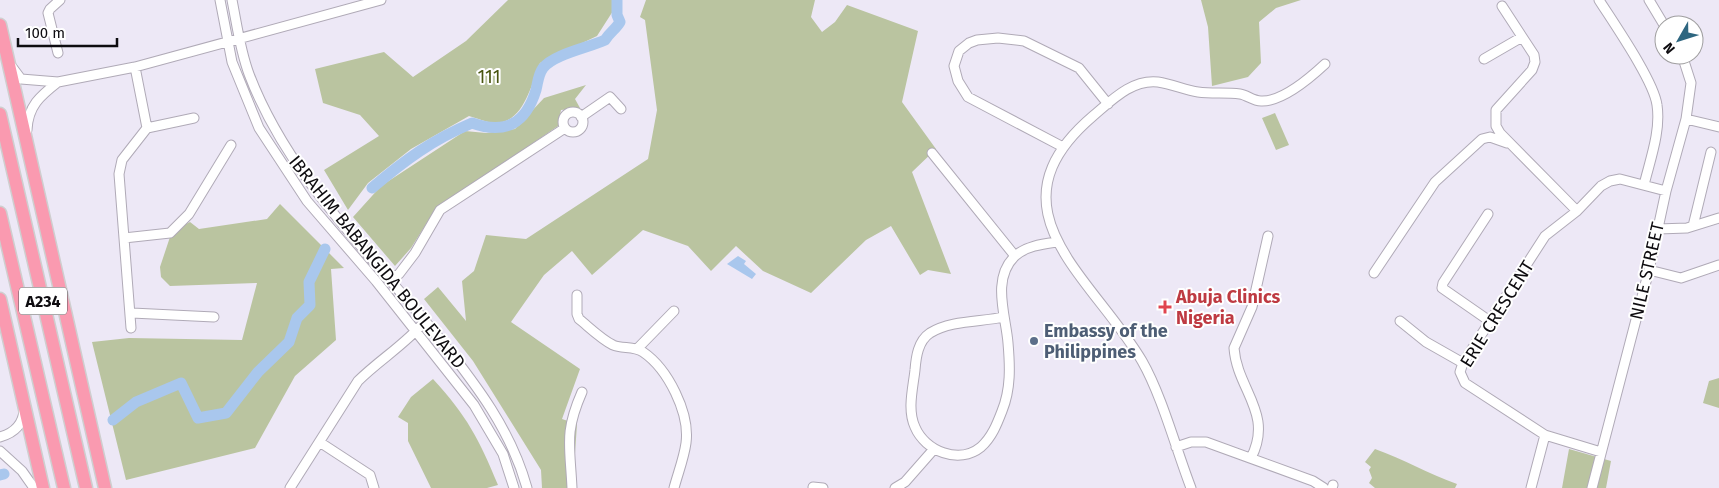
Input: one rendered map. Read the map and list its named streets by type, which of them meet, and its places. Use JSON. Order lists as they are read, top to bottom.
{
  "streets": {
    "highway": ["A234"],
    "street": ["IBRAHIM BABANGIDA BOULEVARD", "NILE STREET", "ERIE CRESCENT"]
  },
  "crossings": [
    ["NILE STREET", "ERIE CRESCENT"]
  ],
  "parks": ["111"],
  "places": {
    "health": ["Abuja Clinics Nigeria"],
    "other": ["Embassy of the Philippines"]
  },
  "scale_bar": "100 m",
  "north": "bottom left"
}
